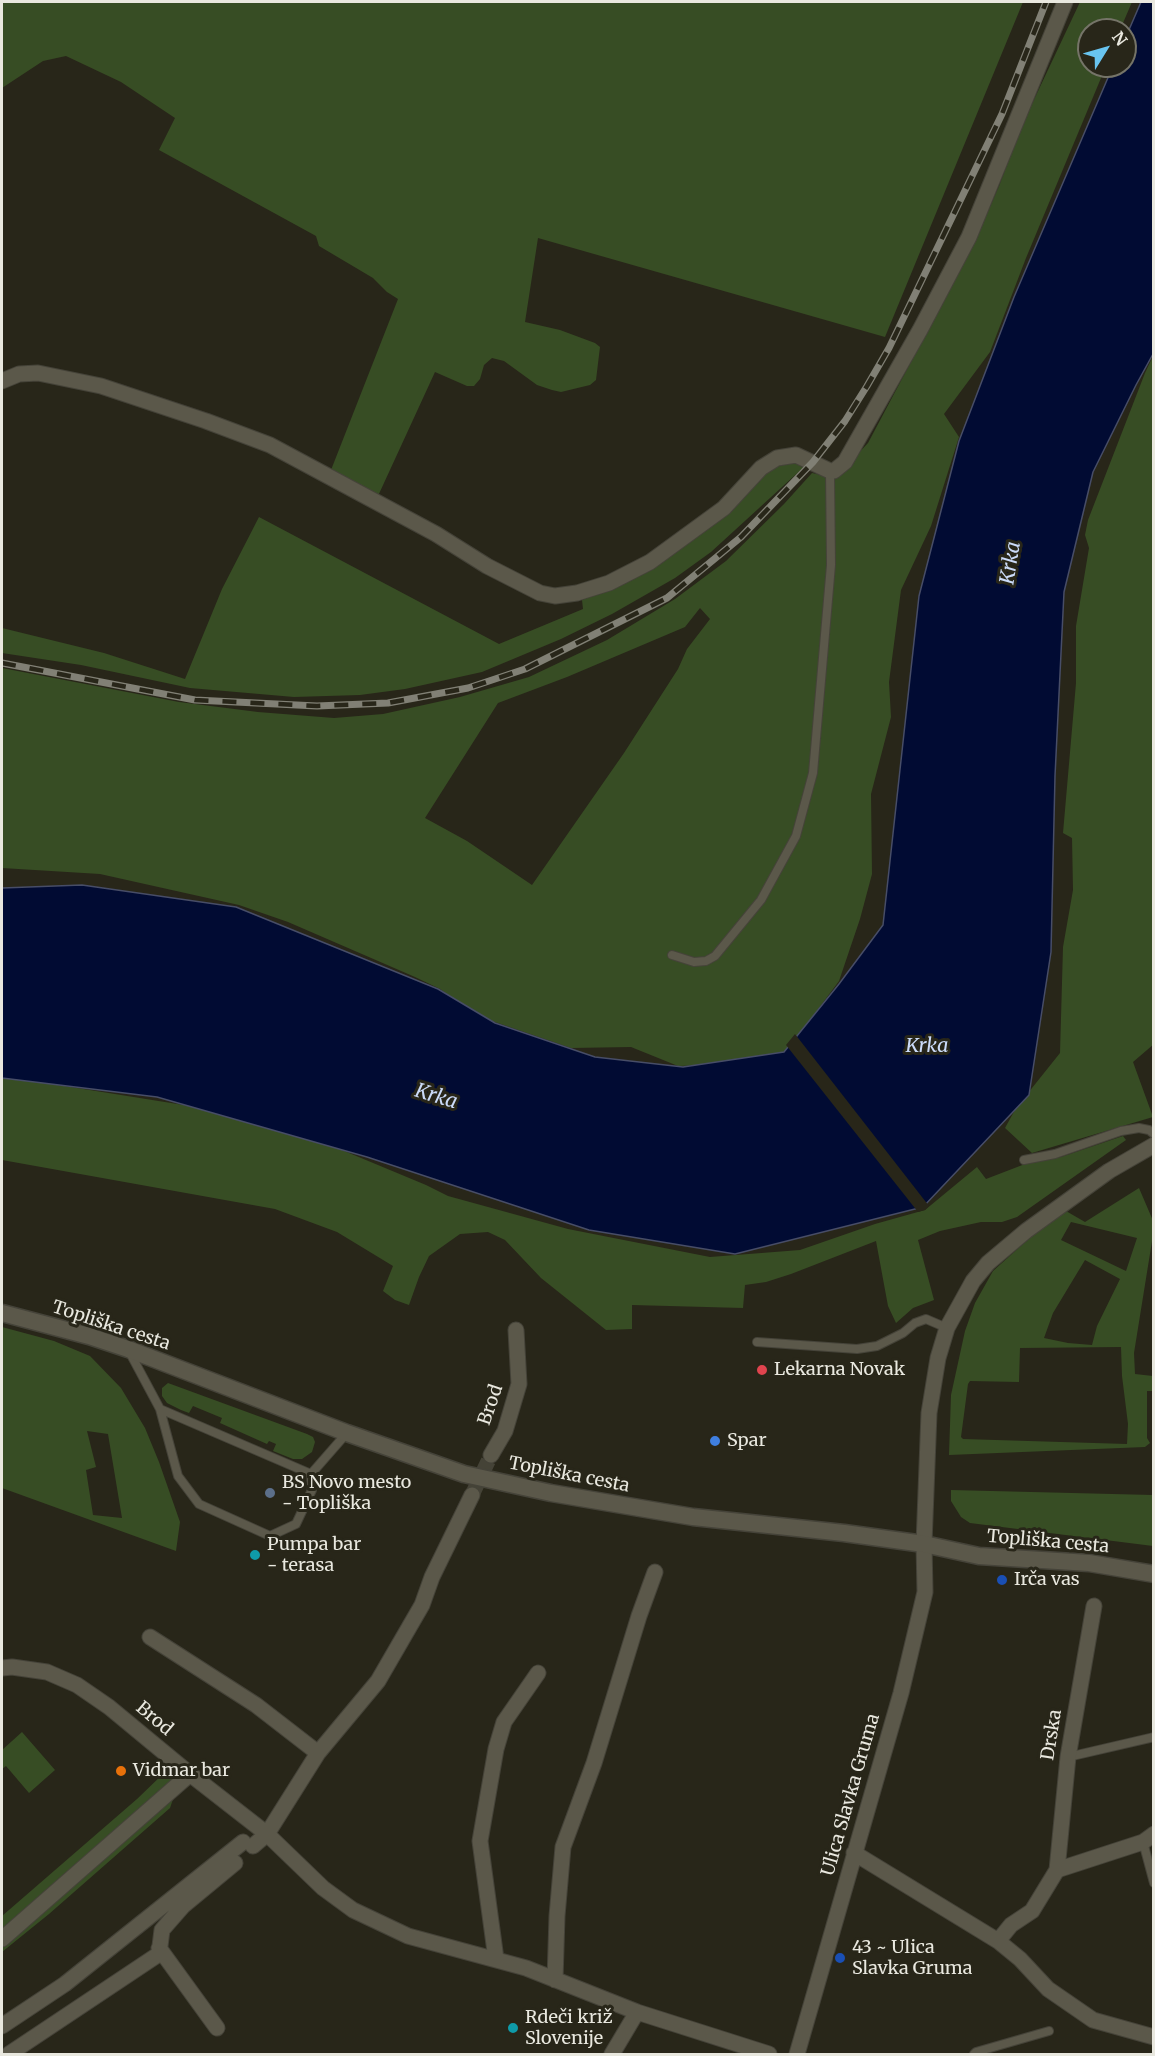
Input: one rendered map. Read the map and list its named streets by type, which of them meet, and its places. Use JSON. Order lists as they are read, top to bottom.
{
  "streets": {
    "main road": ["Topliška cesta"],
    "street": ["Brod", "Drska", "Ulica Slavka Gruma"]
  },
  "crossings": [
    ["Topliška cesta", "Ulica Slavka Gruma"]
  ],
  "water": ["Krka"],
  "places": [
    "Lekarna Novak",
    "Spar",
    "BS Novo mesto - Topliška",
    "Pumpa bar - terasa",
    "Irča vas",
    "Vidmar bar",
    "43 ~ Ulica Slavka Gruma",
    "Rdeči križ Slovenije"
  ],
  "north": "top right"
}
